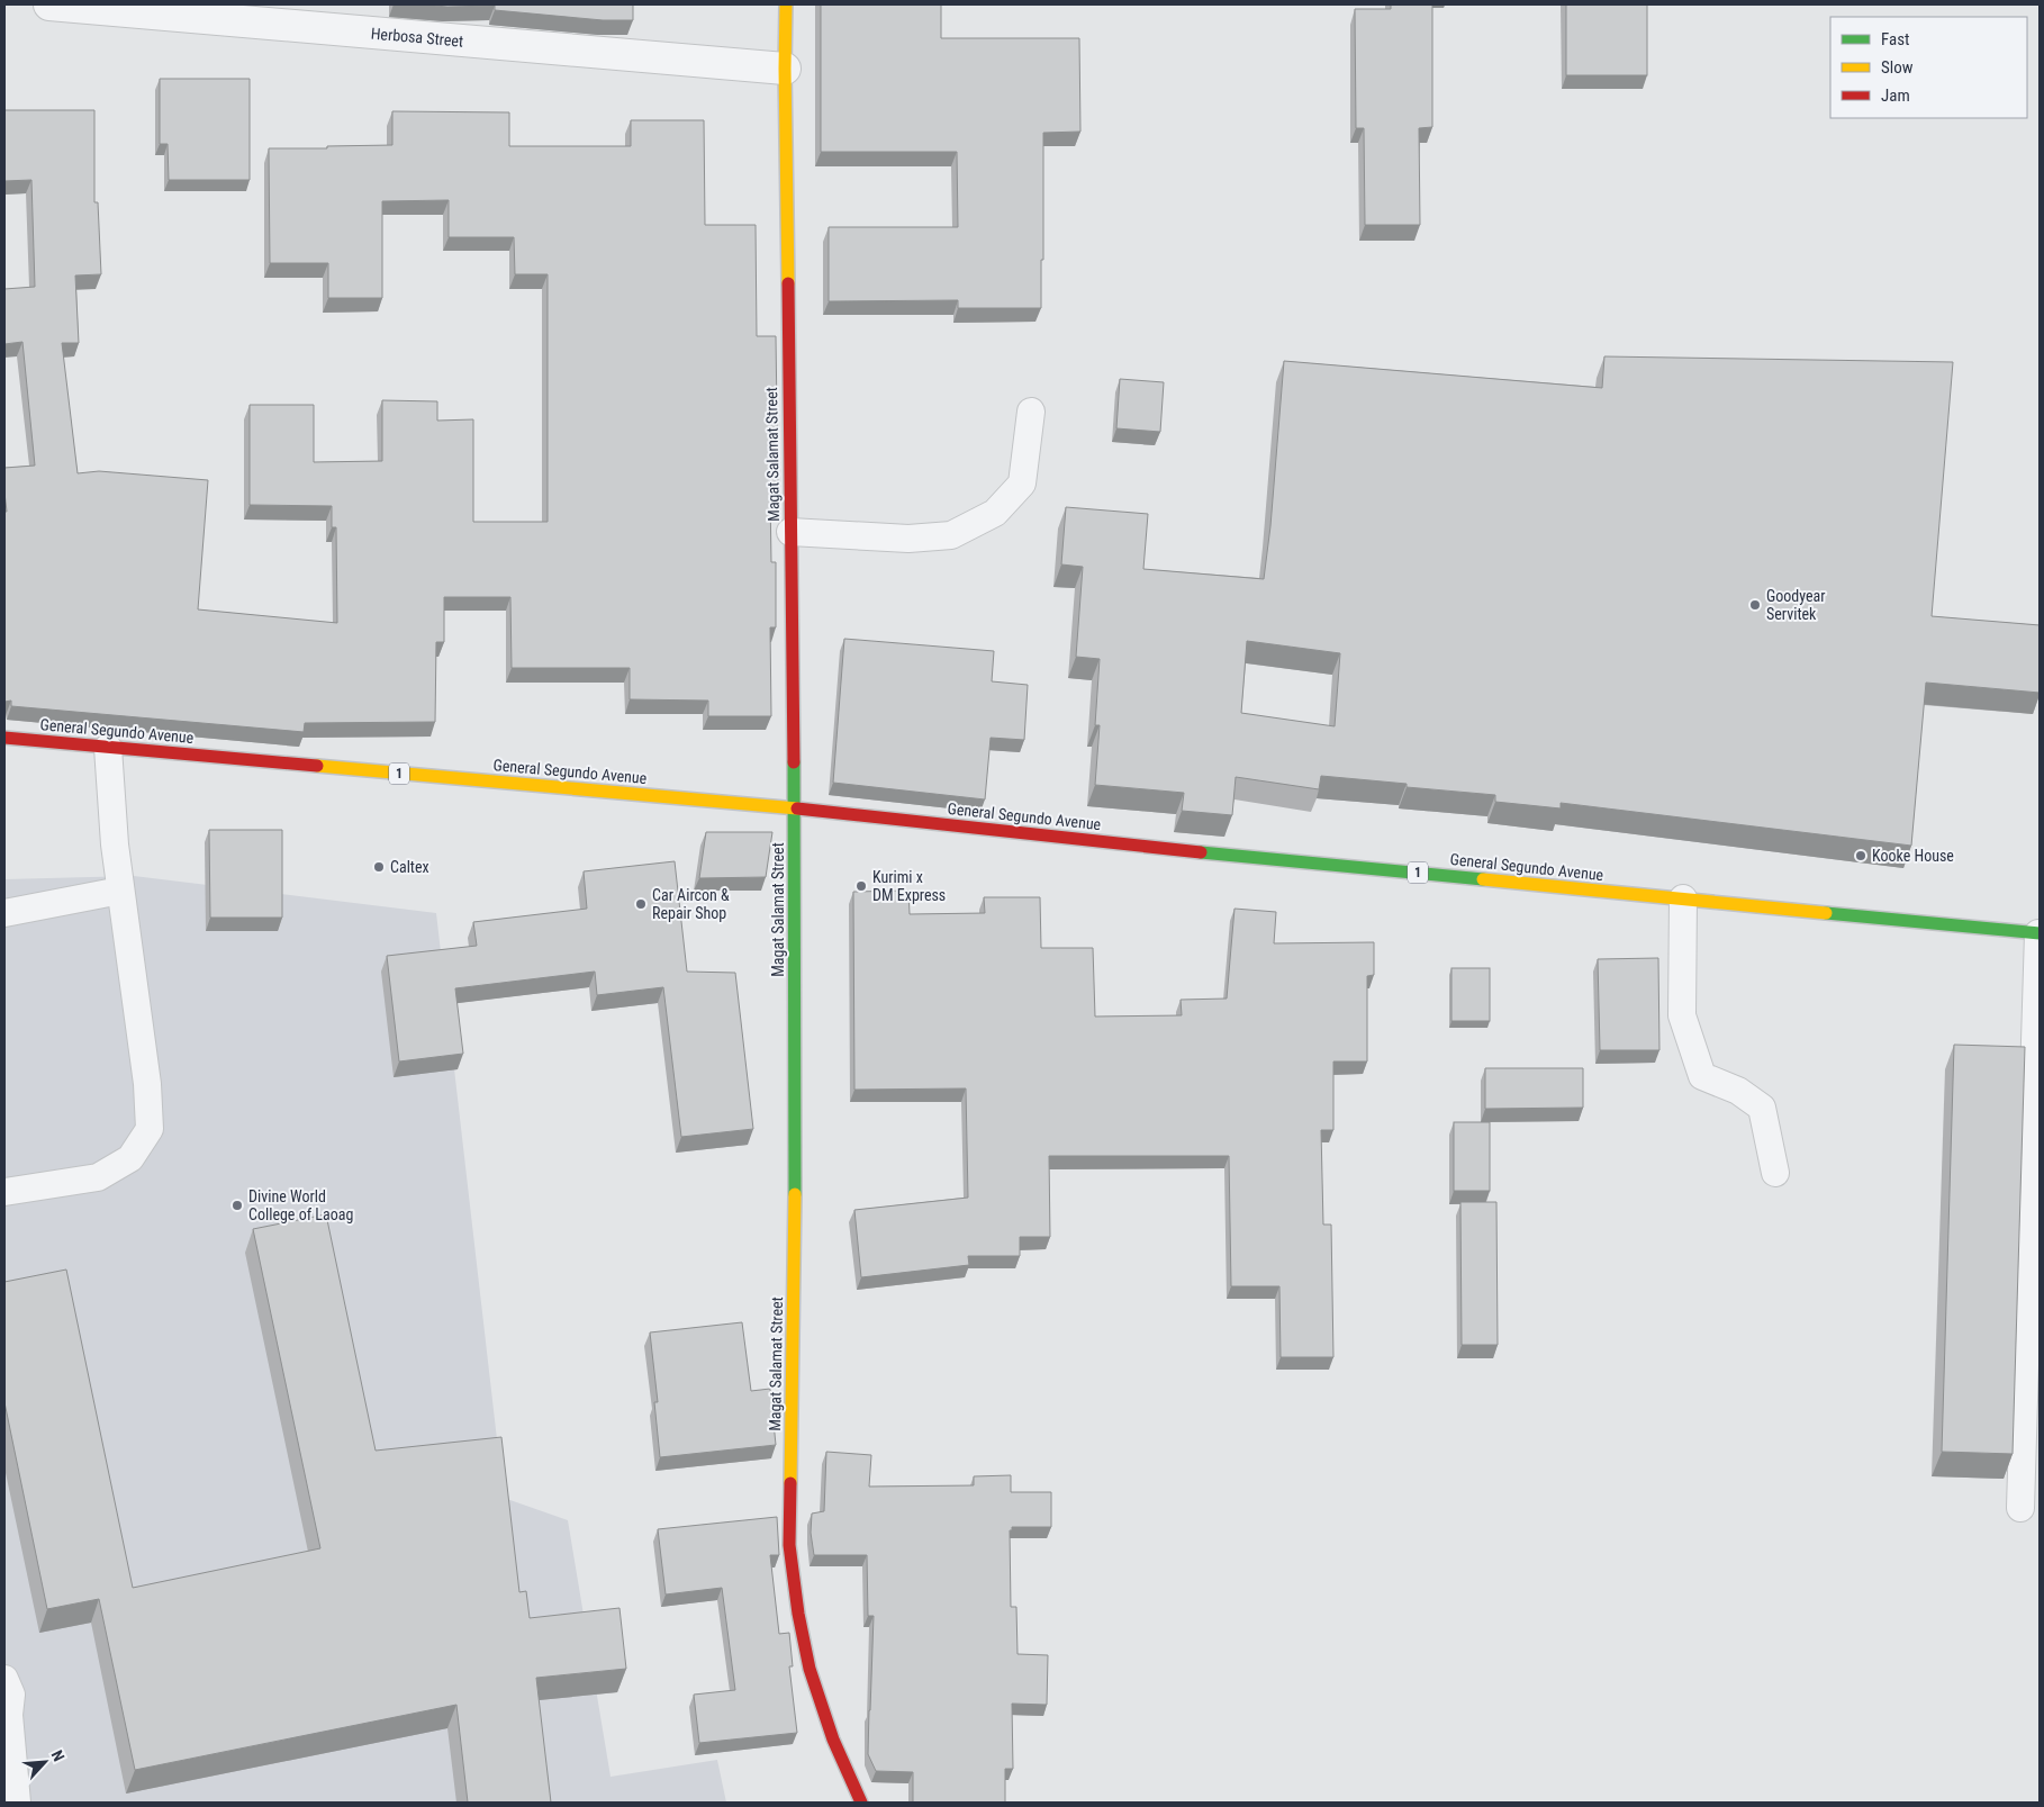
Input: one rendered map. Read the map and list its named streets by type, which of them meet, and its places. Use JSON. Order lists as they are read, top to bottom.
{
  "streets": {
    "main road": ["Magat Salamat Street", "General Segundo Avenue", "1"],
    "street": ["Herbosa Street"]
  },
  "crossings": [
    ["Herbosa Street", "Magat Salamat Street"],
    ["Magat Salamat Street", "General Segundo Avenue"]
  ],
  "places": [
    "Goodyear Servitek",
    "Kooke House",
    "Caltex",
    "Kurimi x DM Express",
    "Car Aircon & Repair Shop",
    "Divine World College of Laoag"
  ],
  "legend": ["Fast", "Slow", "Jam"],
  "north": "top right"
}
